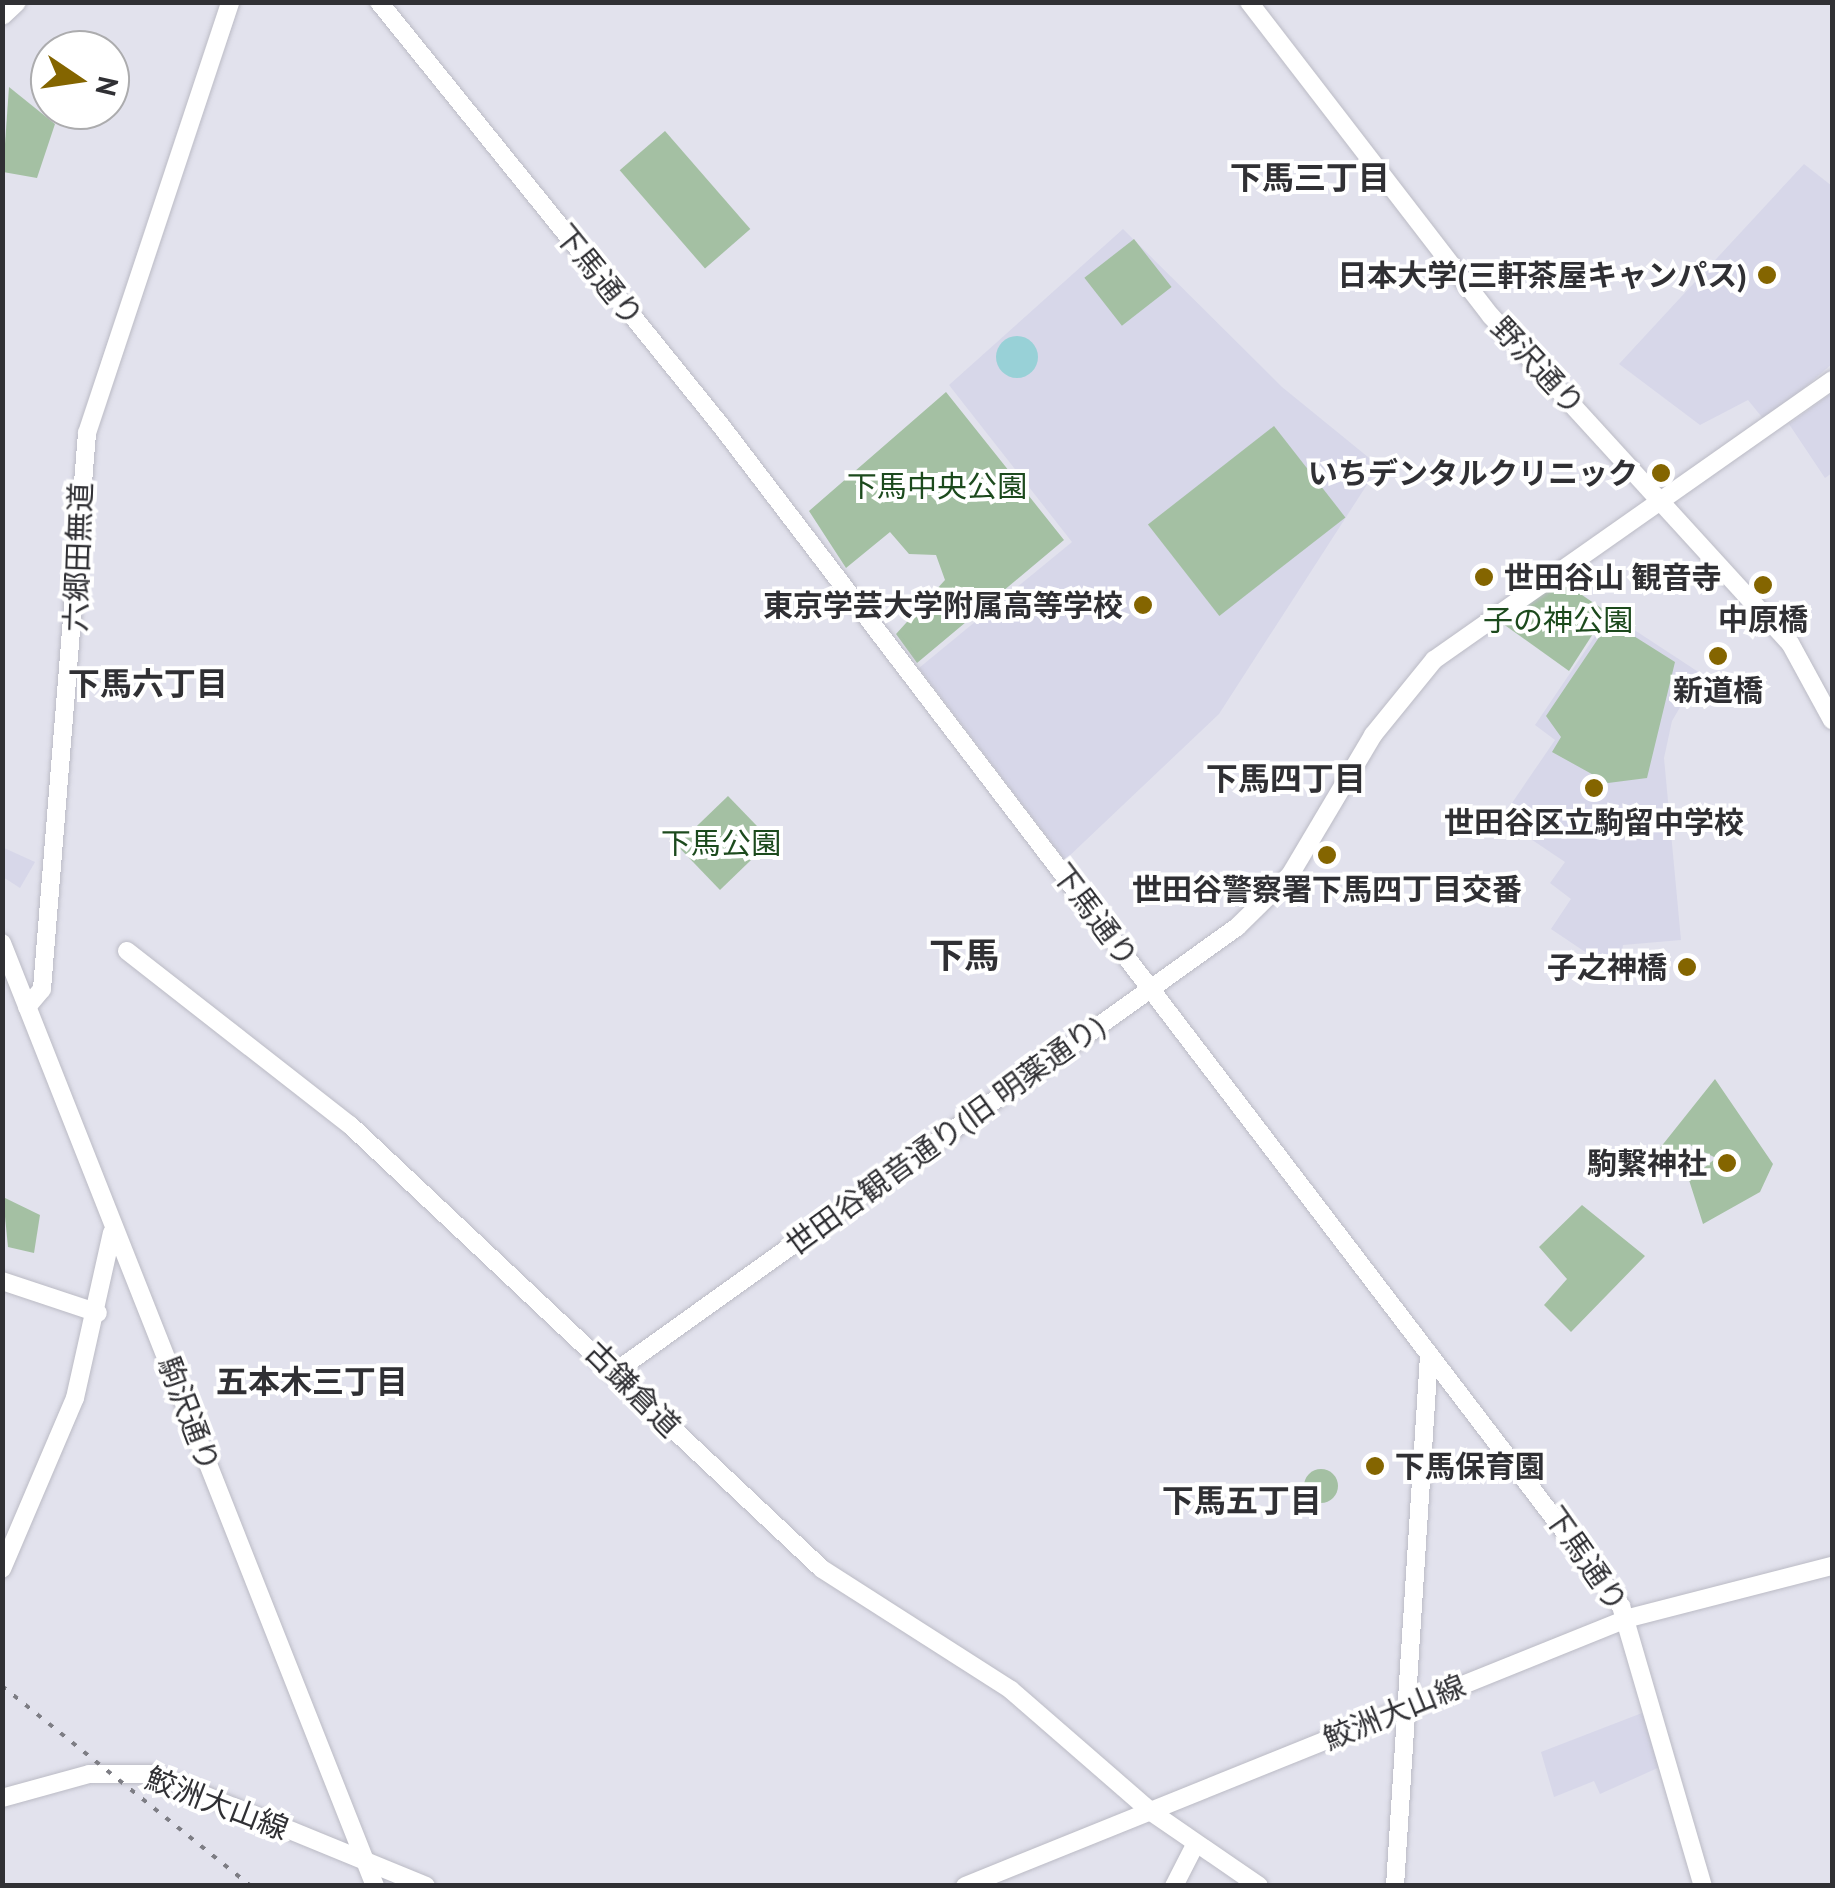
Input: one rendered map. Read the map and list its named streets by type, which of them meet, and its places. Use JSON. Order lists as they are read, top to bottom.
{
  "streets": {
    "street": [
      "下馬通り",
      "野沢通り",
      "六郷田無道",
      "世田谷観音通り(旧 明薬通り)",
      "古鎌倉道",
      "駒沢通り",
      "鮫洲大山線"
    ]
  },
  "crossings": [
    ["下馬通り", "世田谷観音通り(旧 明薬通り)"],
    ["下馬通り", "鮫洲大山線"],
    ["野沢通り", "世田谷観音通り(旧 明薬通り)"],
    ["六郷田無道", "駒沢通り"],
    ["世田谷観音通り(旧 明薬通り)", "古鎌倉道"],
    ["古鎌倉道", "鮫洲大山線"],
    ["駒沢通り", "鮫洲大山線"]
  ],
  "districts": [
    "下馬三丁目",
    "下馬六丁目",
    "下馬四丁目",
    "下馬",
    "五本木三丁目",
    "下馬五丁目"
  ],
  "parks": ["下馬中央公園", "子の神公園", "下馬公園"],
  "places": [
    "日本大学(三軒茶屋キャンパス)",
    "いちデンタルクリニック",
    "世田谷山 観音寺",
    "中原橋",
    "東京学芸大学附属高等学校",
    "新道橋",
    "世田谷区立駒留中学校",
    "世田谷警察署下馬四丁目交番",
    "子之神橋",
    "駒繋神社",
    "下馬保育園"
  ],
  "north": "right"
}
